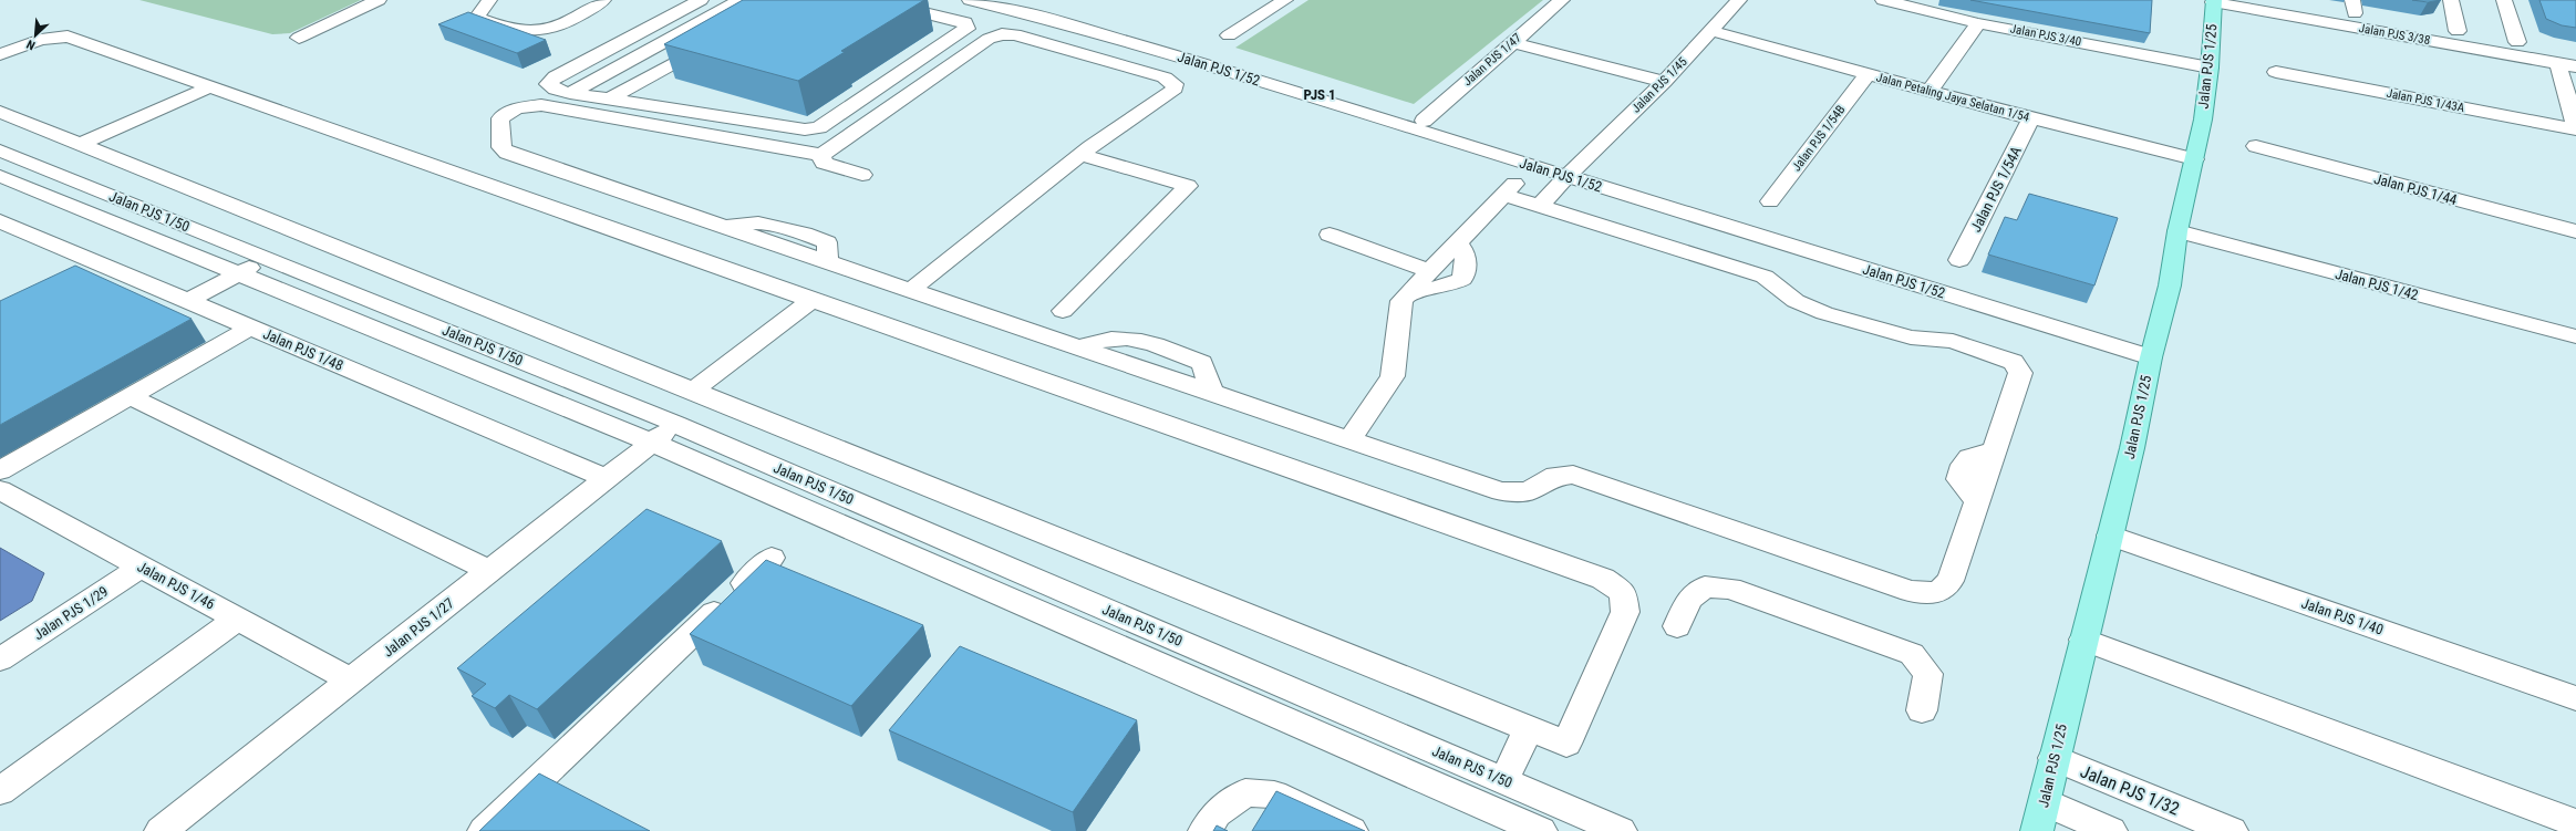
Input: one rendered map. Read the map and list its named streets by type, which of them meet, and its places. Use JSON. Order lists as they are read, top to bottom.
{
  "streets": {
    "main road": ["Jalan PJS 1/25"],
    "street": [
      "Jalan PJS 3/38",
      "Jalan PJS 3/40",
      "Jalan PJS 1/47",
      "Jalan PJS 1/52",
      "Jalan PJS 1/45",
      "Jalan Petaling Jaya Selatan 1/54",
      "Jalan PJS 1/43A",
      "Jalan PJS 1/54B",
      "Jalan PJS 1/54A",
      "Jalan PJS 1/44",
      "Jalan PJS 1/50",
      "Jalan PJS 1/42",
      "Jalan PJS 1/48",
      "Jalan PJS 1/46",
      "Jalan PJS 1/29",
      "Jalan PJS 1/40",
      "Jalan PJS 1/27",
      "Jalan PJS 1/32"
    ]
  },
  "crossings": [
    ["Jalan PJS 3/38", "Jalan PJS 1/25"],
    ["Jalan PJS 3/40", "Jalan PJS 1/25"],
    ["Jalan PJS 1/47", "Jalan PJS 1/52"],
    ["Jalan PJS 1/25", "Jalan PJS 1/52"],
    ["Jalan PJS 1/25", "Jalan Petaling Jaya Selatan 1/54"],
    ["Jalan PJS 1/25", "Jalan PJS 1/42"],
    ["Jalan PJS 1/25", "Jalan PJS 1/40"],
    ["Jalan PJS 1/25", "Jalan PJS 1/32"],
    ["Jalan PJS 1/52", "Jalan PJS 1/45"],
    ["Jalan PJS 1/45", "Jalan Petaling Jaya Selatan 1/54"],
    ["Jalan Petaling Jaya Selatan 1/54", "Jalan PJS 1/54B"],
    ["Jalan Petaling Jaya Selatan 1/54", "Jalan PJS 1/54A"],
    ["Jalan PJS 1/50", "Jalan PJS 1/27"],
    ["Jalan PJS 1/48", "Jalan PJS 1/27"],
    ["Jalan PJS 1/46", "Jalan PJS 1/29"],
    ["Jalan PJS 1/46", "Jalan PJS 1/27"]
  ],
  "districts": ["PJS 1"],
  "north": "bottom left"
}
